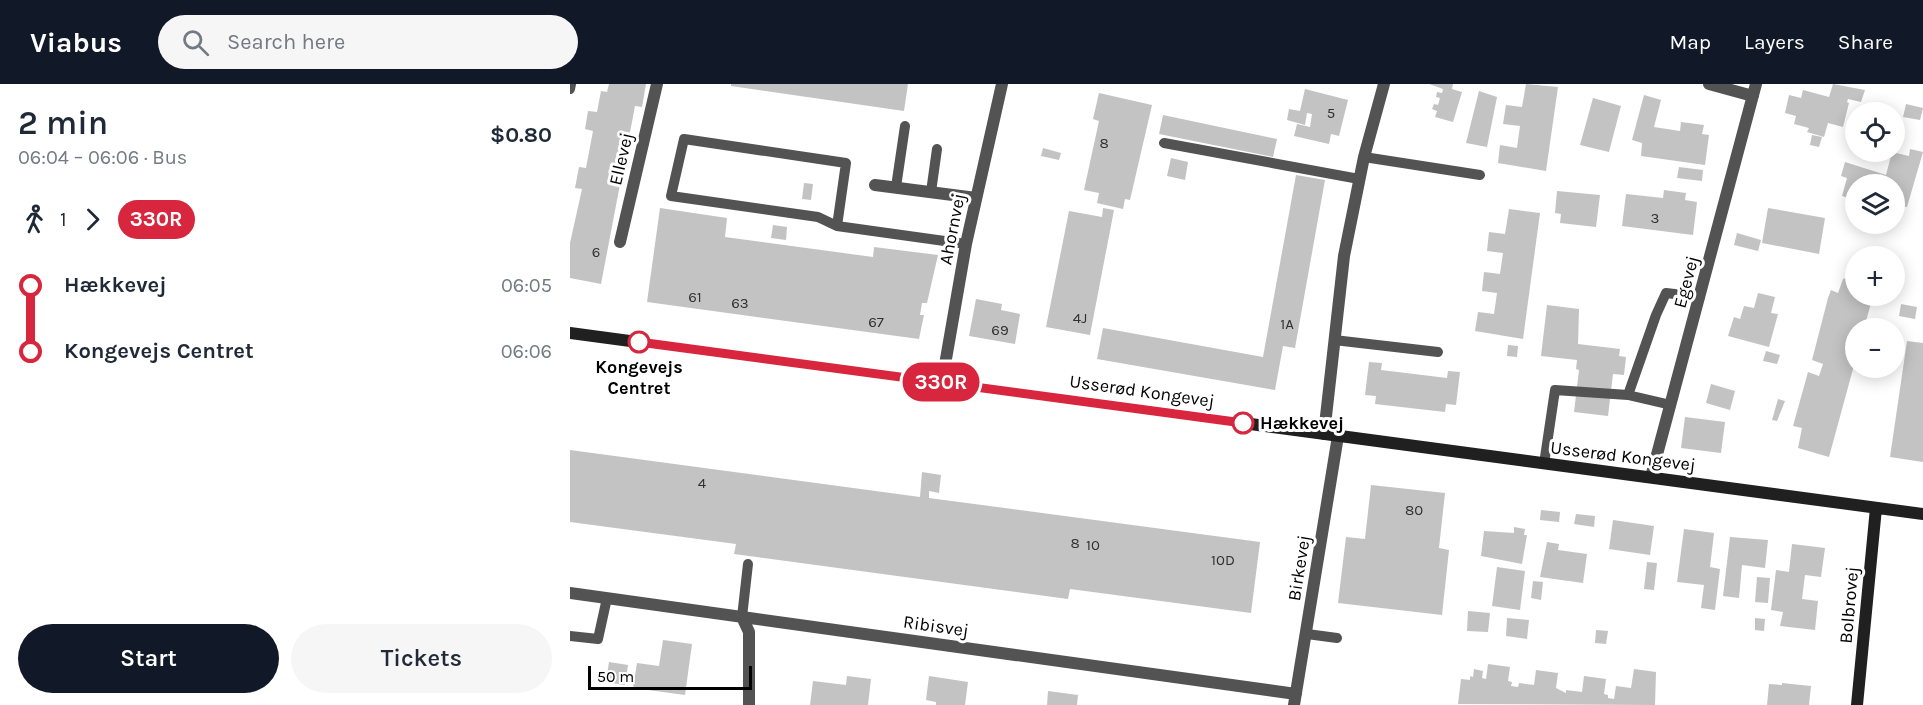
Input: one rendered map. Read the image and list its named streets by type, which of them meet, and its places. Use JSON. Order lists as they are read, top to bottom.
{
  "streets": {
    "main road": ["Usserød Kongevej", "Bolbrovej"],
    "street": [
      "Ellevej",
      "Ahornvej",
      "Egevej",
      "Birkevej",
      "Ribisvej"
    ]
  },
  "crossings": [
    ["Ahornvej", "Usserød Kongevej"],
    ["Egevej", "Usserød Kongevej"],
    ["Usserød Kongevej", "Birkevej"],
    ["Usserød Kongevej", "Bolbrovej"],
    ["Birkevej", "Ribisvej"]
  ],
  "places": ["Kongevejs Centret", "Hækkevej"],
  "lines": ["bus line 330R"],
  "house_numbers": [
    "5",
    "8",
    "3",
    "6",
    "61",
    "63",
    "4J",
    "67",
    "1A",
    "69",
    "4",
    "80",
    "8",
    "10",
    "10D"
  ],
  "scale_bar": "50 m",
  "page": {
    "header": "Viabus",
    "search": "Search here",
    "nav": ["Map", "Layers", "Share"],
    "heading": ["2 min", "06:04 – 06:06 · Bus", "$0.80"],
    "on_map": "330R",
    "map_buttons": ["+", "−"],
    "legs": ["1", "330R"],
    "list": [
      {
        "name": "Hækkevej",
        "value": "06:05"
      },
      {
        "name": "Kongevejs Centret",
        "value": "06:06"
      }
    ],
    "buttons": ["Start", "Tickets"],
    "scale": "50 m"
  }
}
